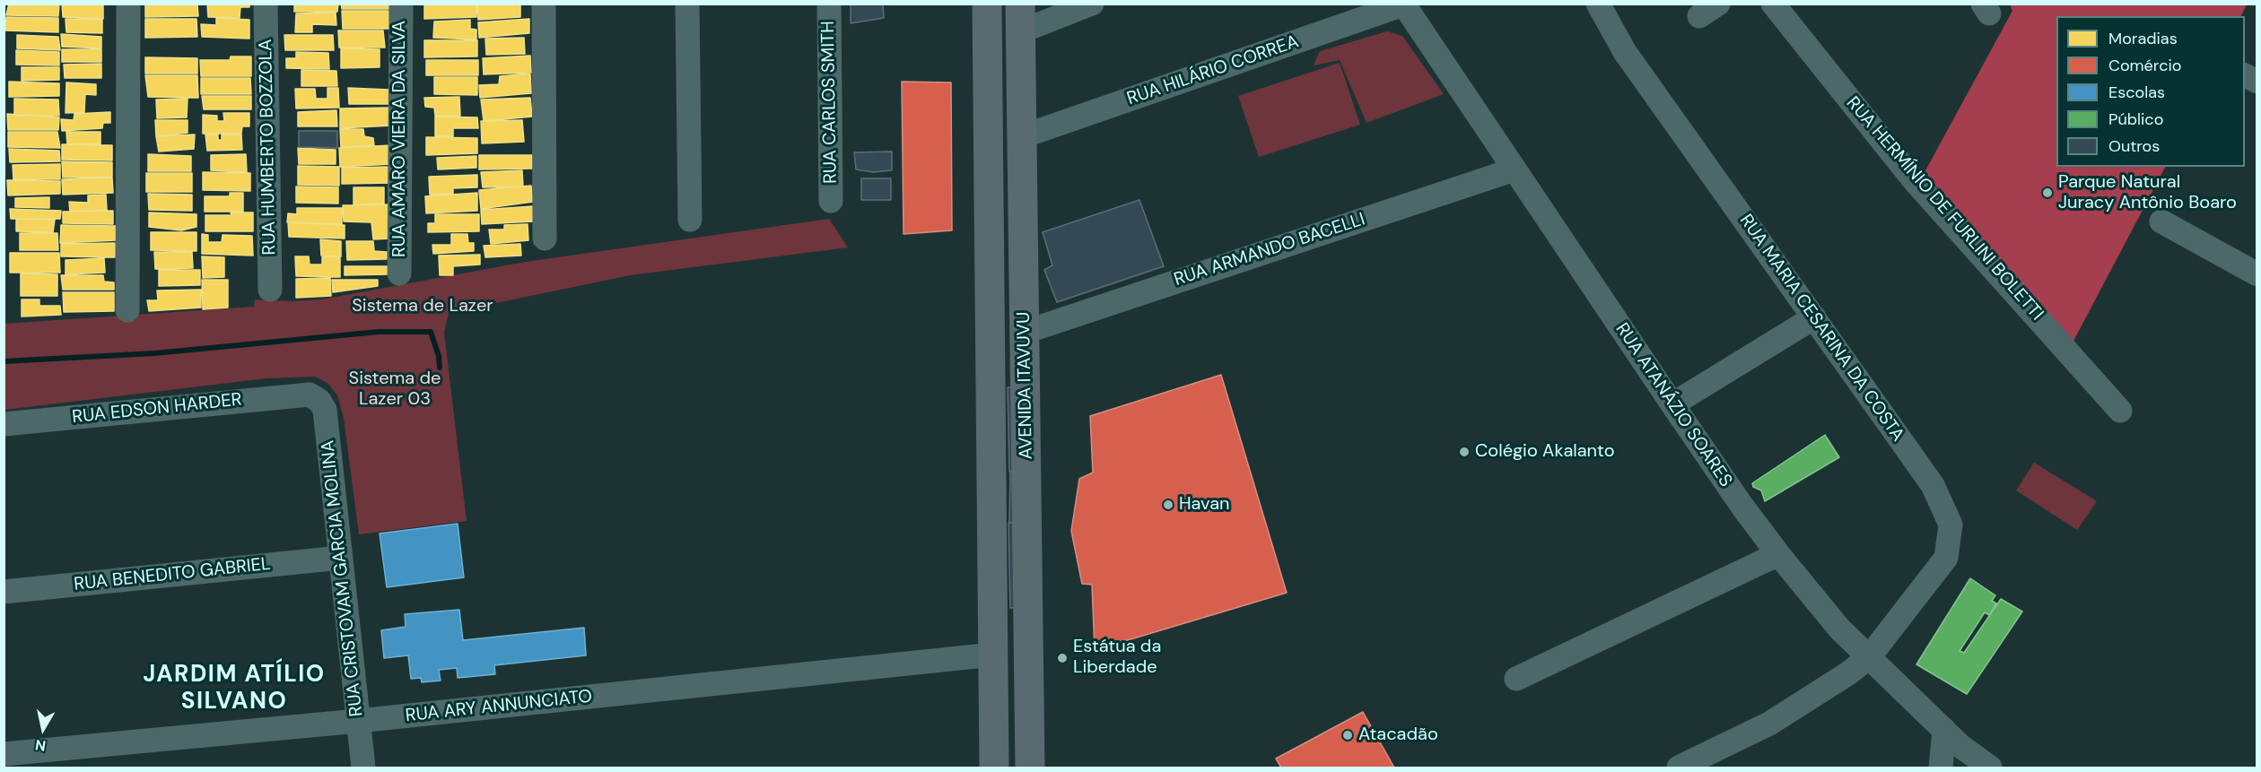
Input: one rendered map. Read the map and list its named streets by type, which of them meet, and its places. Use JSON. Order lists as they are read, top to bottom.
{
  "streets": {
    "main road": ["AVENIDA ITAVUVU"],
    "street": [
      "RUA HILÁRIO CORREA",
      "RUA CARLOS SMITH",
      "RUA AMARO VIEIRA DA SILVA",
      "RUA HUMBERTO BOZZOLA",
      "RUA HERMÍNIO DE FURLINI BOLETTI",
      "RUA ARMANDO BACELLI",
      "RUA MARIA CESARINA DA COSTA",
      "RUA ATANÁZIO SOARES",
      "RUA EDSON HARDER",
      "RUA BENEDITO GABRIEL",
      "RUA CRISTOVAM GARCIA MOLINA",
      "RUA ARY ANNUNCIATO"
    ]
  },
  "crossings": [
    ["RUA HILÁRIO CORREA", "AVENIDA ITAVUVU"],
    ["RUA HILÁRIO CORREA", "RUA ATANÁZIO SOARES"],
    ["RUA ARMANDO BACELLI", "AVENIDA ITAVUVU"],
    ["RUA ARMANDO BACELLI", "RUA ATANÁZIO SOARES"],
    ["RUA MARIA CESARINA DA COSTA", "RUA ATANÁZIO SOARES"],
    ["AVENIDA ITAVUVU", "RUA ARY ANNUNCIATO"],
    ["RUA EDSON HARDER", "RUA CRISTOVAM GARCIA MOLINA"],
    ["RUA BENEDITO GABRIEL", "RUA CRISTOVAM GARCIA MOLINA"],
    ["RUA CRISTOVAM GARCIA MOLINA", "RUA ARY ANNUNCIATO"]
  ],
  "districts": ["JARDIM ATÍLIO SILVANO"],
  "parks": ["Sistema de Lazer", "Sistema de Lazer 03"],
  "places": [
    "Parque Natural Juracy Antônio Boaro",
    "Colégio Akalanto",
    "Havan",
    "Estátua da Liberdade",
    "Atacadão"
  ],
  "legend": [
    "Moradias",
    "Comércio",
    "Escolas",
    "Público",
    "Outros"
  ],
  "north": "bottom"
}
